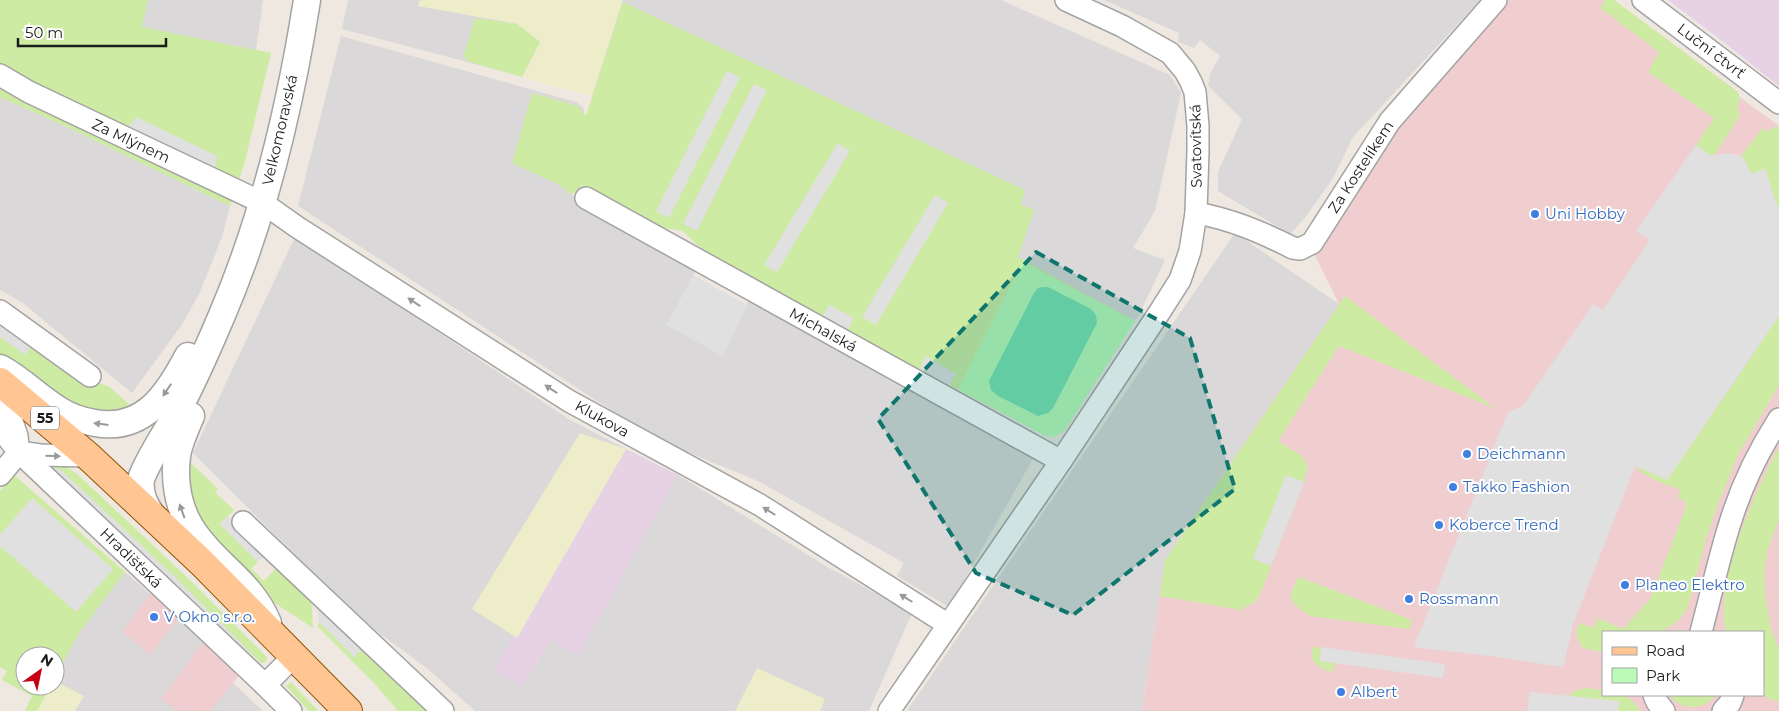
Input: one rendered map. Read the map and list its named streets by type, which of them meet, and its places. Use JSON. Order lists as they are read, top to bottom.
{
  "streets": {
    "main road": ["55"],
    "street": [
      "Luční čtvrť",
      "Velkomoravská",
      "Za Mlýnem",
      "Svatovítská",
      "Za Kostelíkem",
      "Michalská",
      "Klukova",
      "Hradišťská"
    ]
  },
  "crossings": [
    ["Velkomoravská", "Za Mlýnem"],
    ["Velkomoravská", "55"],
    ["Velkomoravská", "Klukova"],
    ["Za Mlýnem", "Klukova"],
    ["Svatovítská", "Za Kostelíkem"]
  ],
  "one_way": ["Klukova"],
  "places": [
    "Uni Hobby",
    "Deichmann",
    "Takko Fashion",
    "Koberce Trend",
    "Planeo Elektro",
    "Rossmann",
    "V Okno s.r.o.",
    "Albert"
  ],
  "legend": ["Road", "Park"],
  "scale_bar": "50 m",
  "north": "top right"
}
